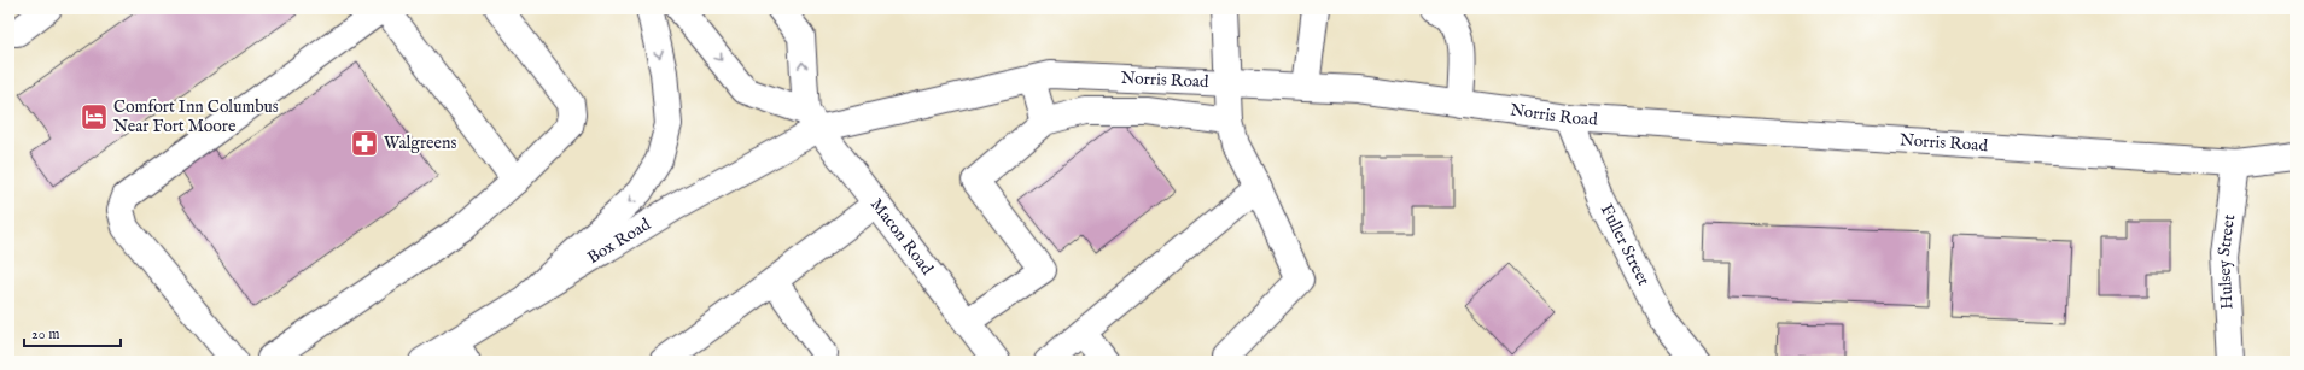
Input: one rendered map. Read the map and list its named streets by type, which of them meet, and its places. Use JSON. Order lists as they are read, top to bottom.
{
  "streets": {
    "street": [
      "Norris Road",
      "Macon Road",
      "Box Road",
      "Fuller Street",
      "Hulsey Street"
    ]
  },
  "crossings": [
    ["Norris Road", "Macon Road"],
    ["Norris Road", "Box Road"],
    ["Norris Road", "Fuller Street"],
    ["Norris Road", "Hulsey Street"],
    ["Macon Road", "Box Road"]
  ],
  "places": {
    "hotel": ["Comfort Inn Columbus Near Fort Moore"],
    "pharmacy": ["Walgreens"]
  },
  "scale_bar": "20 m"
}
